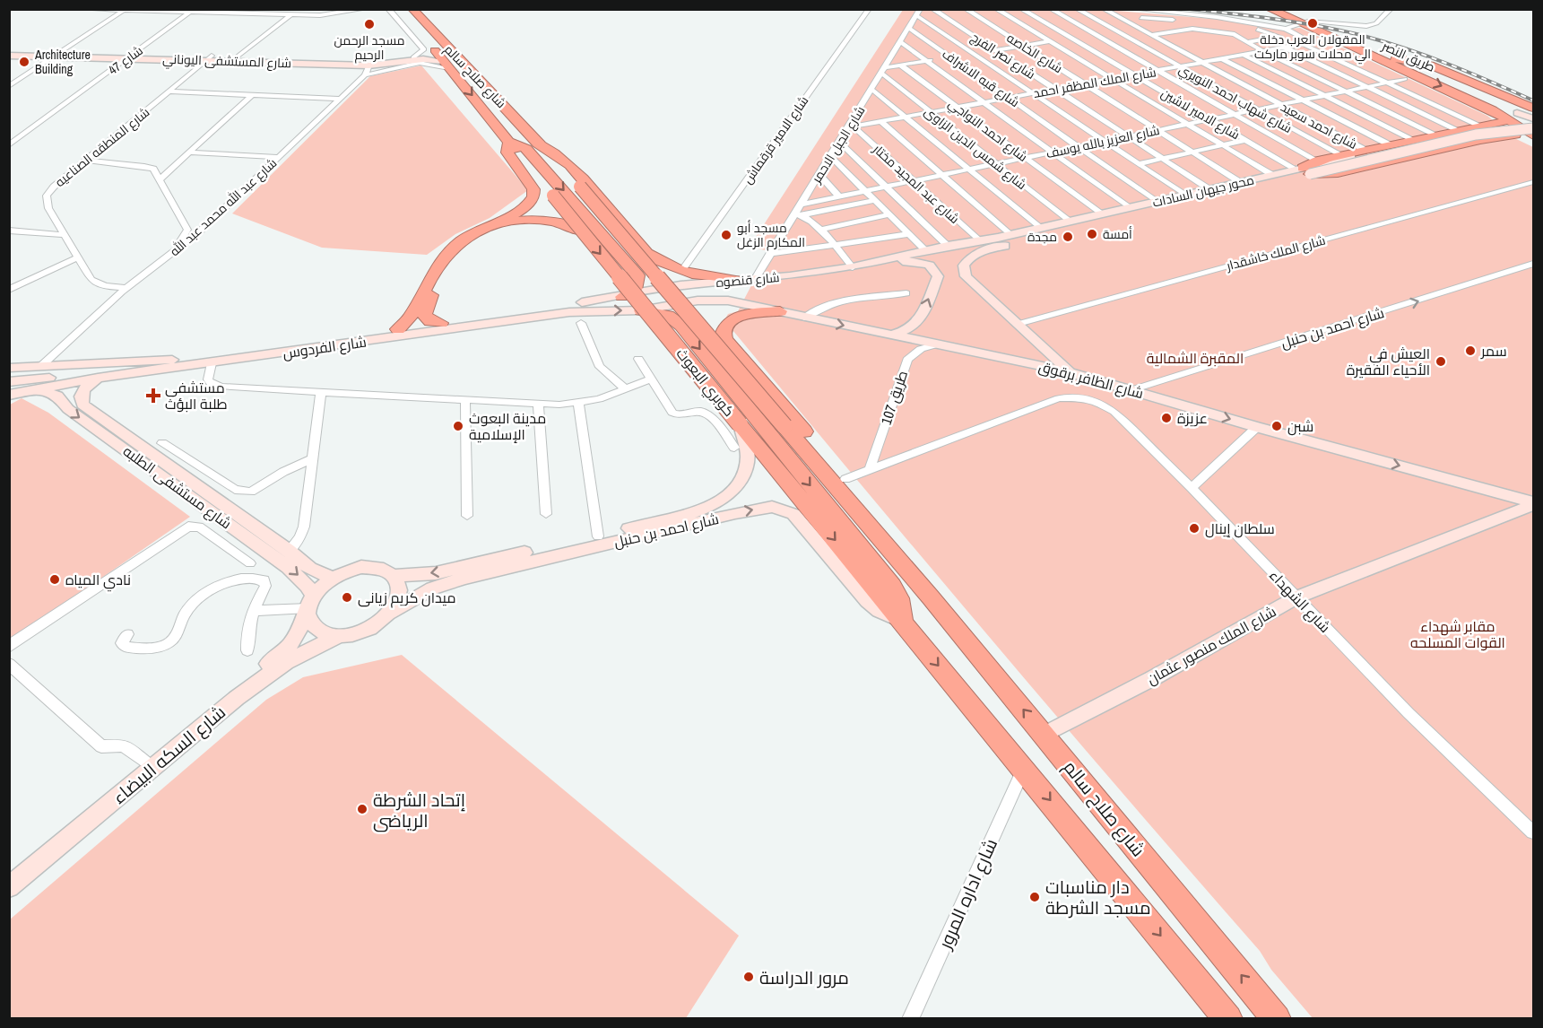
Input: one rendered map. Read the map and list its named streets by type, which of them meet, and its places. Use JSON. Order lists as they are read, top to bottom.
{
  "streets": {
    "highway": ["طريق النصر", "شارع صلاح سالم", "كوبري البعوث"],
    "main road": [
      "شارع المستشفى اليوناني",
      "محور جيهان السادات",
      "شارع قنصوه",
      "شارع احمد بن حنبل",
      "شارع الفردوس",
      "شارع الظافر برقوق",
      "شارع مستشفى الطلبه",
      "شارع الملك منصور عثمان",
      "شارع السكه البيضاء"
    ],
    "street": [
      "شارع الخاصه",
      "شارع نصر الفرج",
      "شارع 47",
      "شارع قبه الاشراف",
      "شارع الملك المظفر احمد",
      "شارع شهاب احمد النويري",
      "شارع الامير لاشين",
      "شارع احمد سعيد",
      "شارع احمد النواجي",
      "شارع الامير قرقماش",
      "شارع العزيز بالله يوسف",
      "شارع الجبل الاحمر",
      "شارع المنطقه الصناعيه",
      "شارع شمس الدين الزاوى",
      "شارع عبد المجيد مختار",
      "شارع عبد الله محمد عبد الله",
      "شارع الملك خاشقدار",
      "طريق 107",
      "شارع الشهداء",
      "شارع اداره المرور"
    ]
  },
  "crossings": [
    ["شارع الخاصه", "شارع الملك المظفر احمد"],
    ["شارع الخاصه", "شارع العزيز بالله يوسف"],
    ["شارع الخاصه", "محور جيهان السادات"],
    ["شارع نصر الفرج", "شارع الملك المظفر احمد"],
    ["شارع نصر الفرج", "شارع العزيز بالله يوسف"],
    ["شارع نصر الفرج", "محور جيهان السادات"],
    ["طريق النصر", "شارع العزيز بالله يوسف"],
    ["طريق النصر", "محور جيهان السادات"],
    ["شارع 47", "شارع المستشفى اليوناني"],
    ["شارع المستشفى اليوناني", "شارع صلاح سالم"],
    ["شارع المستشفى اليوناني", "شارع المنطقه الصناعيه"],
    ["شارع المستشفى اليوناني", "شارع عبد الله محمد عبد الله"],
    ["شارع صلاح سالم", "كوبري البعوث"],
    ["شارع صلاح سالم", "شارع الملك منصور عثمان"],
    ["شارع قبه الاشراف", "شارع الملك المظفر احمد"],
    ["شارع قبه الاشراف", "شارع العزيز بالله يوسف"],
    ["شارع قبه الاشراف", "شارع الجبل الاحمر"],
    ["شارع قبه الاشراف", "محور جيهان السادات"],
    ["شارع الملك المظفر احمد", "شارع شهاب احمد النويري"],
    ["شارع الملك المظفر احمد", "شارع الامير لاشين"],
    ["شارع الملك المظفر احمد", "شارع احمد سعيد"],
    ["شارع الملك المظفر احمد", "شارع احمد النواجي"],
    ["شارع الملك المظفر احمد", "شارع الجبل الاحمر"],
    ["شارع الملك المظفر احمد", "شارع شمس الدين الزاوى"],
    ["شارع الملك المظفر احمد", "شارع عبد المجيد مختار"],
    ["شارع شهاب احمد النويري", "شارع العزيز بالله يوسف"],
    ["شارع الامير لاشين", "شارع العزيز بالله يوسف"],
    ["شارع الامير لاشين", "محور جيهان السادات"],
    ["شارع احمد سعيد", "شارع العزيز بالله يوسف"],
    ["شارع احمد النواجي", "شارع العزيز بالله يوسف"],
    ["شارع احمد النواجي", "محور جيهان السادات"],
    ["شارع العزيز بالله يوسف", "شارع الجبل الاحمر"],
    ["شارع العزيز بالله يوسف", "شارع شمس الدين الزاوى"],
    ["شارع العزيز بالله يوسف", "شارع عبد المجيد مختار"],
    ["شارع الجبل الاحمر", "شارع شمس الدين الزاوى"],
    ["شارع الجبل الاحمر", "شارع عبد المجيد مختار"],
    ["شارع الجبل الاحمر", "شارع قنصوه"],
    ["شارع المنطقه الصناعيه", "شارع عبد الله محمد عبد الله"],
    ["شارع شمس الدين الزاوى", "محور جيهان السادات"],
    ["شارع عبد المجيد مختار", "محور جيهان السادات"],
    ["محور جيهان السادات", "شارع الملك خاشقدار"],
    ["محور جيهان السادات", "شارع قنصوه"],
    ["شارع عبد الله محمد عبد الله", "شارع الفردوس"],
    ["شارع قنصوه", "شارع الفردوس"],
    ["شارع احمد بن حنبل", "شارع الظافر برقوق"],
    ["شارع احمد بن حنبل", "كوبري البعوث"],
    ["شارع احمد بن حنبل", "شارع مستشفى الطلبه"],
    ["شارع احمد بن حنبل", "شارع السكه البيضاء"],
    ["شارع الفردوس", "شارع الظافر برقوق"],
    ["شارع الفردوس", "شارع مستشفى الطلبه"],
    ["شارع الظافر برقوق", "طريق 107"],
    ["شارع الظافر برقوق", "شارع الملك منصور عثمان"],
    ["طريق 107", "شارع الشهداء"],
    ["شارع مستشفى الطلبه", "شارع السكه البيضاء"],
    ["شارع الشهداء", "شارع الملك منصور عثمان"]
  ],
  "one_way": ["شارع الظافر برقوق", "شارع مستشفى الطلبه"],
  "parks": ["المقبرة الشمالية", "مقابر شهداء القوات المسلحه"],
  "places": {
    "other": [
      "المقولان العرب دخلة الي محلات سوبر ماركت",
      "مسجد الرحمن الرحيم",
      "Architecture Building",
      "أمسة",
      "مسجد أبو المكارم الزغل",
      "مجدة",
      "سمر",
      "العيش في الأحياء الفقيرة",
      "عزيزة",
      "مدينة البعوث الإسلامية",
      "شبن",
      "سلطان إينال",
      "نادي المياه",
      "ميدان كريم زيانى",
      "إتحاد الشرطة الرياضى",
      "دار مناسبات مسجد الشرطة",
      "مرور الدراسة"
    ],
    "health": ["مستشفى طلبة البؤث"]
  }
}
